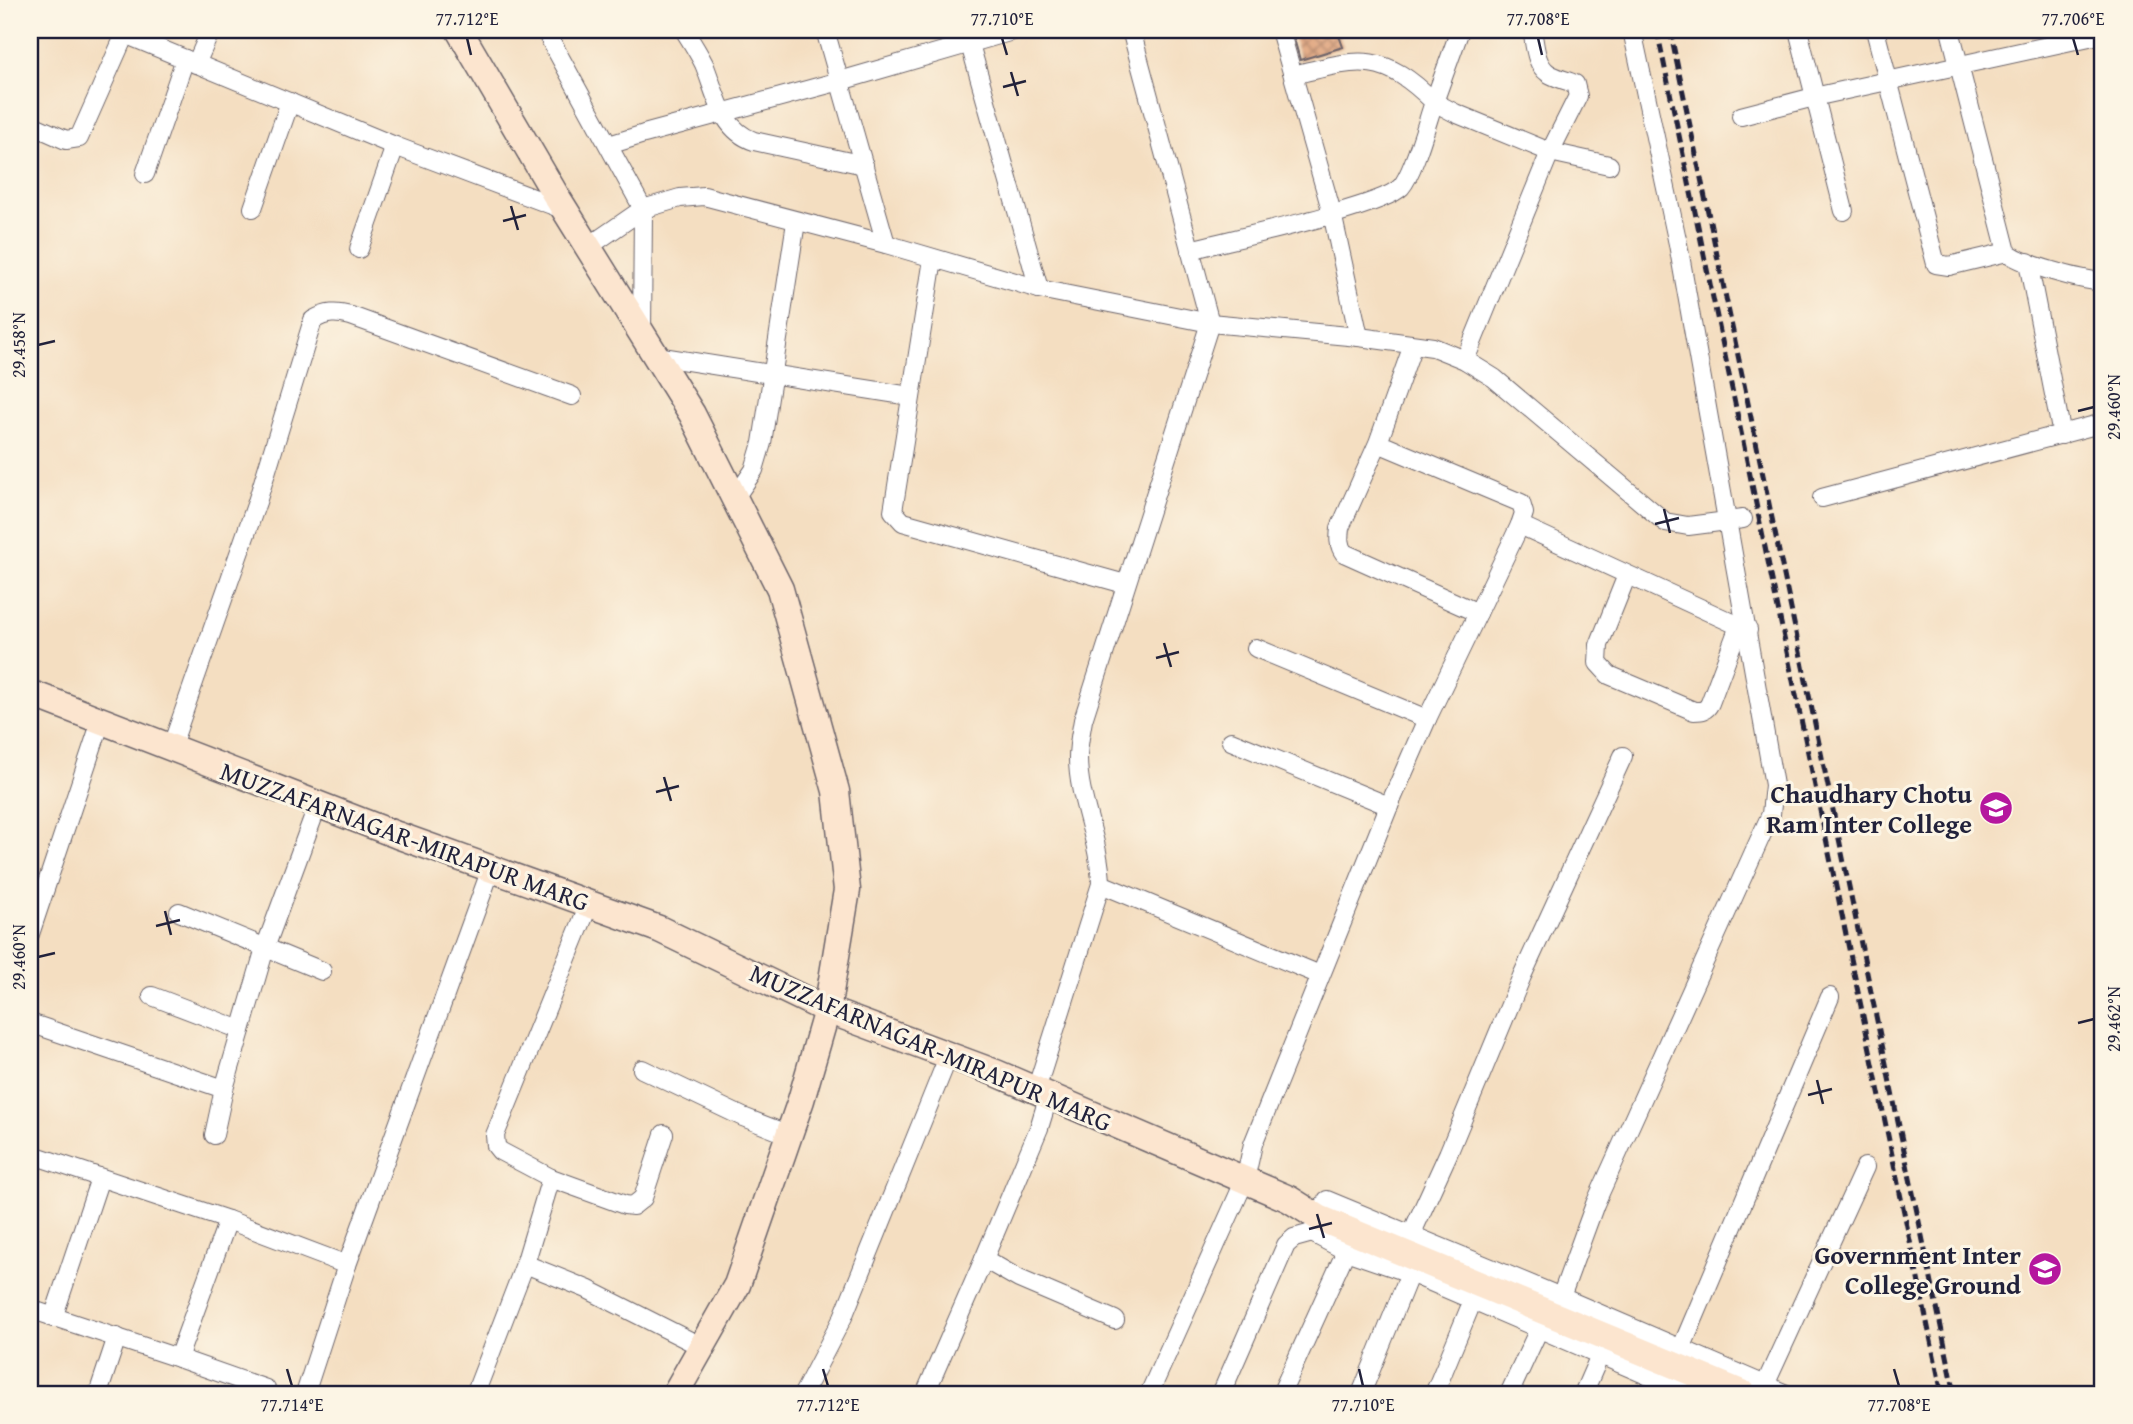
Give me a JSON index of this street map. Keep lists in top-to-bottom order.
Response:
{
  "streets": {
    "main road": ["MUZZAFARNAGAR-MIRAPUR MARG"]
  },
  "places": {
    "school or university": ["Chaudhary Chotu Ram Inter College", "Government Inter College Ground"]
  },
  "coordinates": [
    "77.712°E",
    "77.710°E",
    "77.708°E",
    "77.706°E",
    "29.458°N",
    "29.460°N",
    "29.462°N",
    "77.714°E"
  ]
}
